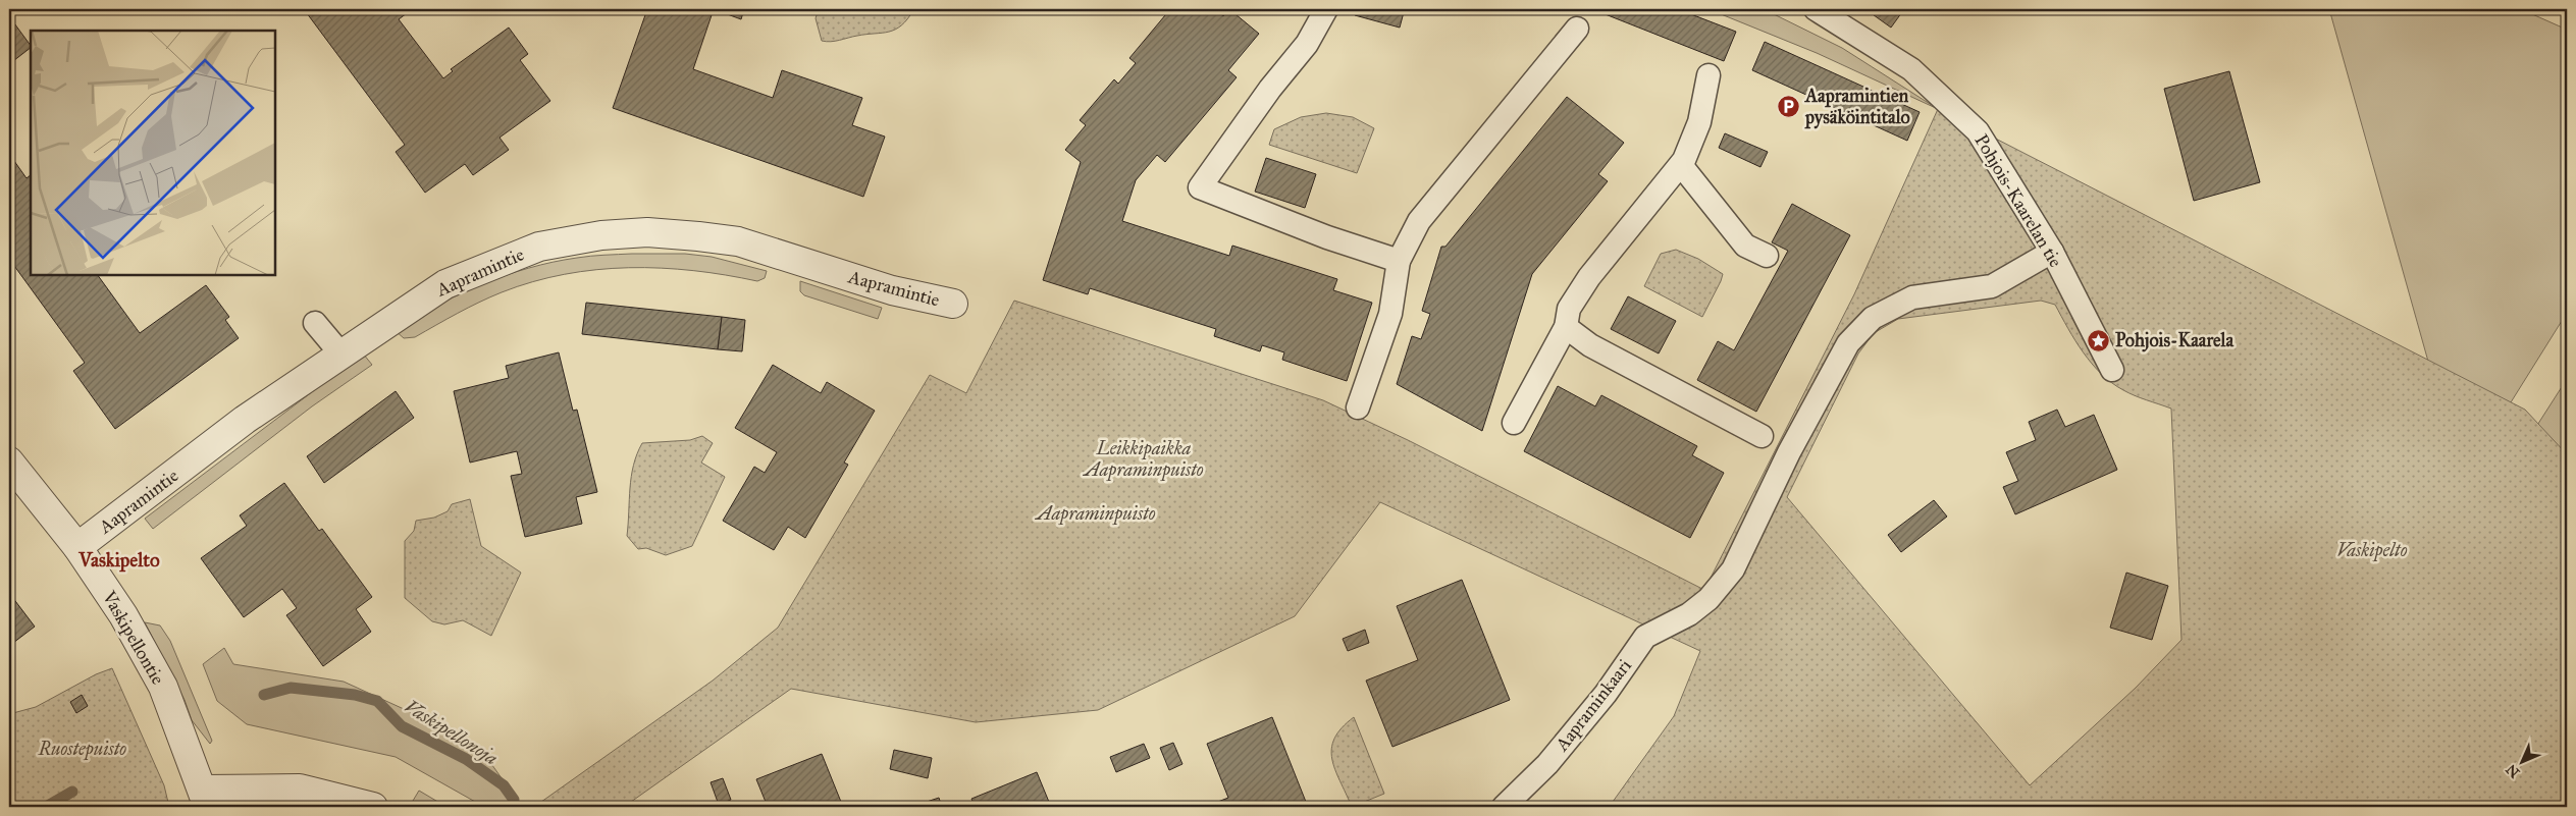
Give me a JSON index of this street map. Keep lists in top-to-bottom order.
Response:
{
  "streets": {
    "street": ["Aapramintie", "Vaskipellontie"],
    "lane": ["Pohjois-Kaarelan tie", "Aapraminkaari"]
  },
  "crossings": [
    ["Pohjois-Kaarelan tie", "Aapraminkaari"],
    ["Aapramintie", "Vaskipellontie"]
  ],
  "districts": ["Vaskipelto"],
  "water": ["Vaskipellonoja"],
  "parks": [
    "Leikkipaikka Aapraminpuisto",
    "Aapraminpuisto",
    "Vaskipelto",
    "Ruostepuisto"
  ],
  "places": {
    "parking": ["Aapramintien pysäköintitalo"],
    "place": ["Pohjois-Kaarela"]
  },
  "north": "bottom left"
}
